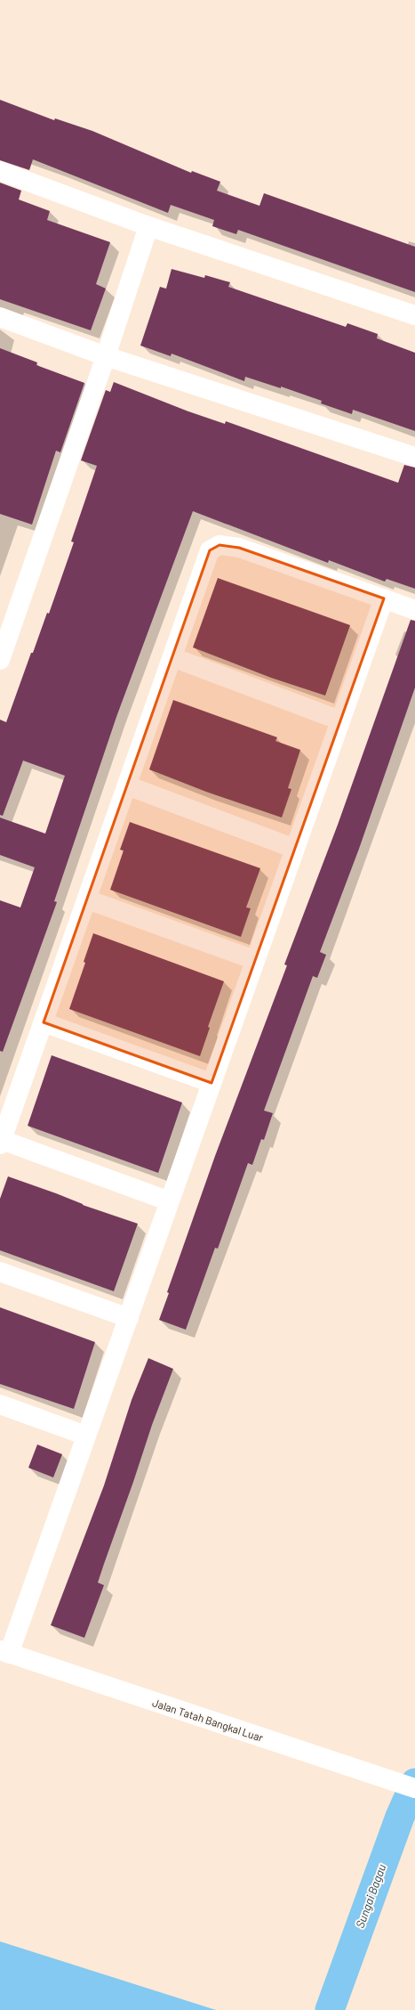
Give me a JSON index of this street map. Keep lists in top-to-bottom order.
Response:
{
  "streets": {
    "street": ["Jalan Tatah Bangkal Luar"]
  },
  "water": ["Sungai Bagau"]
}
